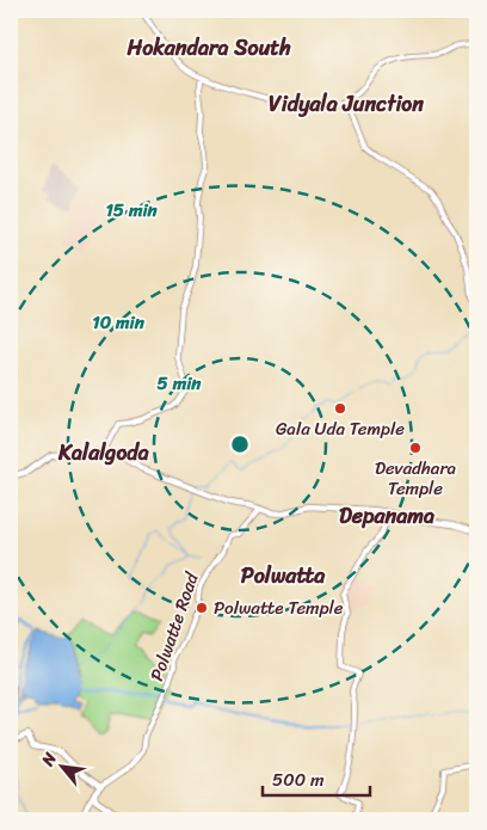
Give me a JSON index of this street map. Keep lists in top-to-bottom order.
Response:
{
  "streets": {
    "street": ["Polwatte Road"]
  },
  "districts": [
    "Hokandara South",
    "Vidyala Junction",
    "Kalalgoda",
    "Depanama",
    "Polwatta"
  ],
  "places": ["Gala Uda Temple", "Devadhara Temple", "Polwatte Temple"],
  "scale_bar": "500 m",
  "north": "top left",
  "rings": ["15 min", "10 min", "5 min"]
}
